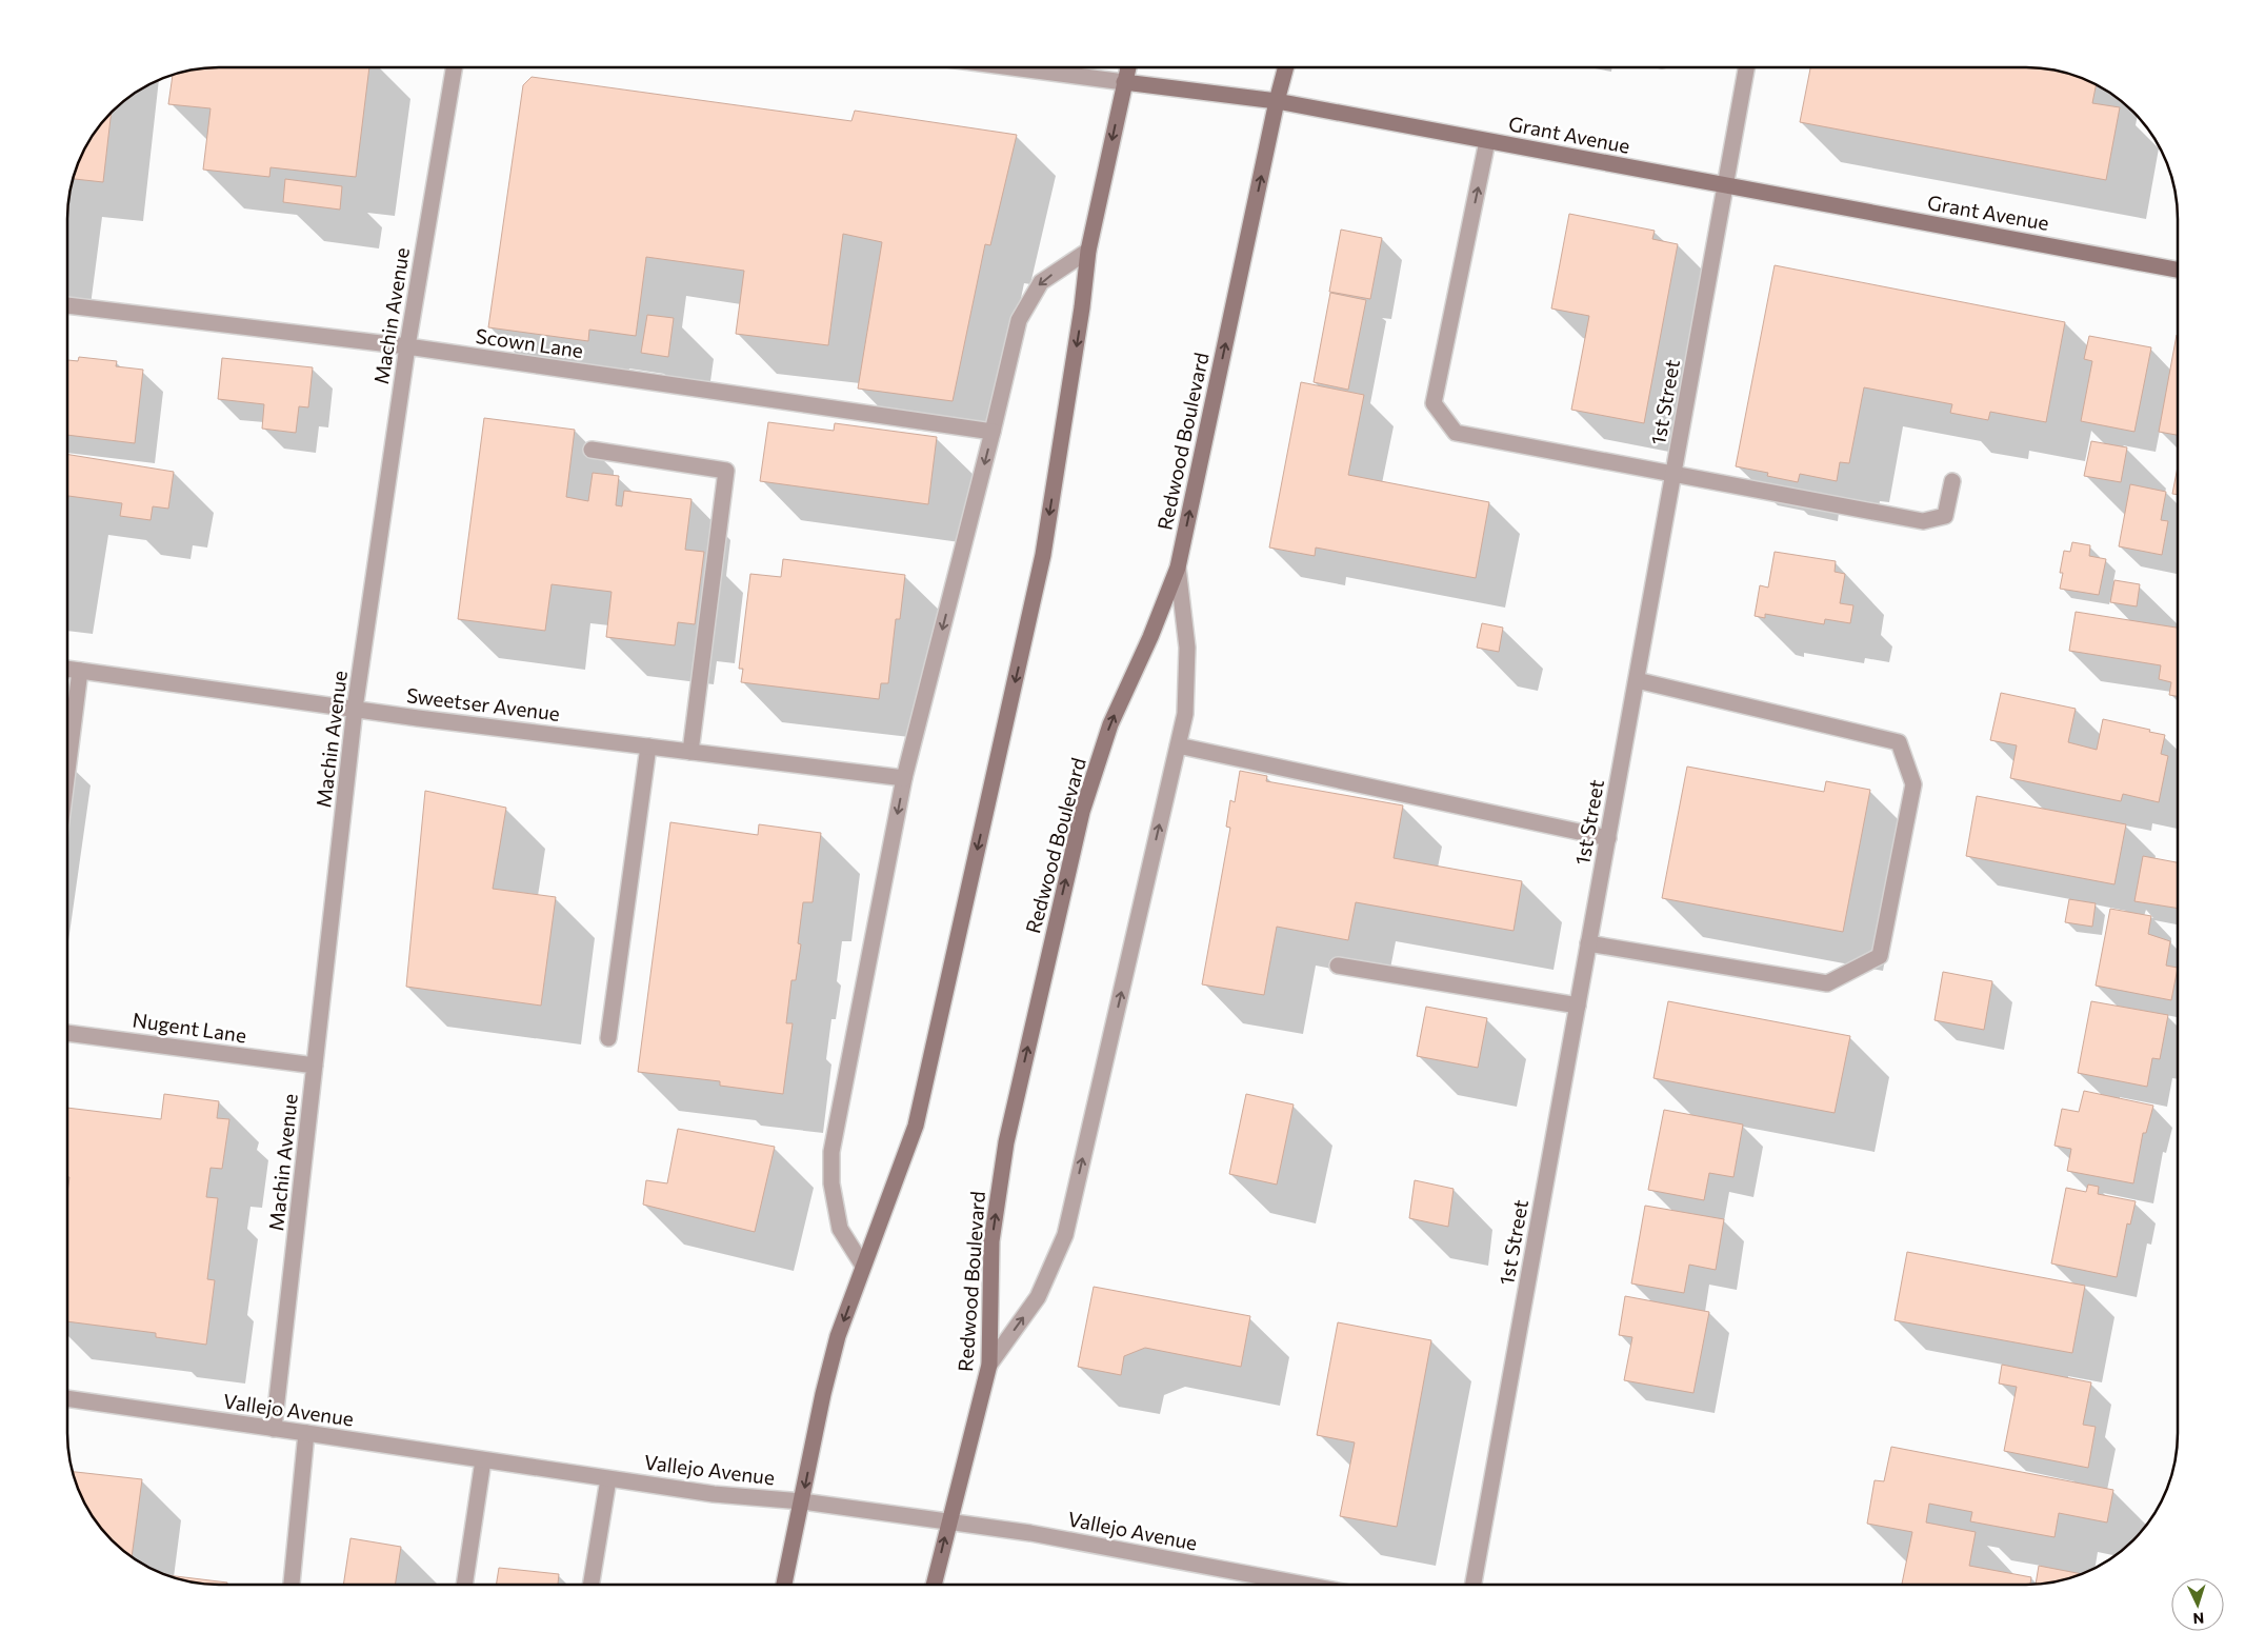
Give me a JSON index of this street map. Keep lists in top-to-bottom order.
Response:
{
  "streets": {
    "main road": ["Grant Avenue", "Redwood Boulevard"],
    "street": [
      "Machin Avenue",
      "Scown Lane",
      "1st Street",
      "Sweetser Avenue",
      "Nugent Lane",
      "Vallejo Avenue"
    ]
  },
  "crossings": [
    ["Grant Avenue", "1st Street"],
    ["Grant Avenue", "Redwood Boulevard"],
    ["Machin Avenue", "Scown Lane"],
    ["Machin Avenue", "Sweetser Avenue"],
    ["Machin Avenue", "Nugent Lane"],
    ["Machin Avenue", "Vallejo Avenue"],
    ["Redwood Boulevard", "Vallejo Avenue"]
  ],
  "north": "bottom"
}
